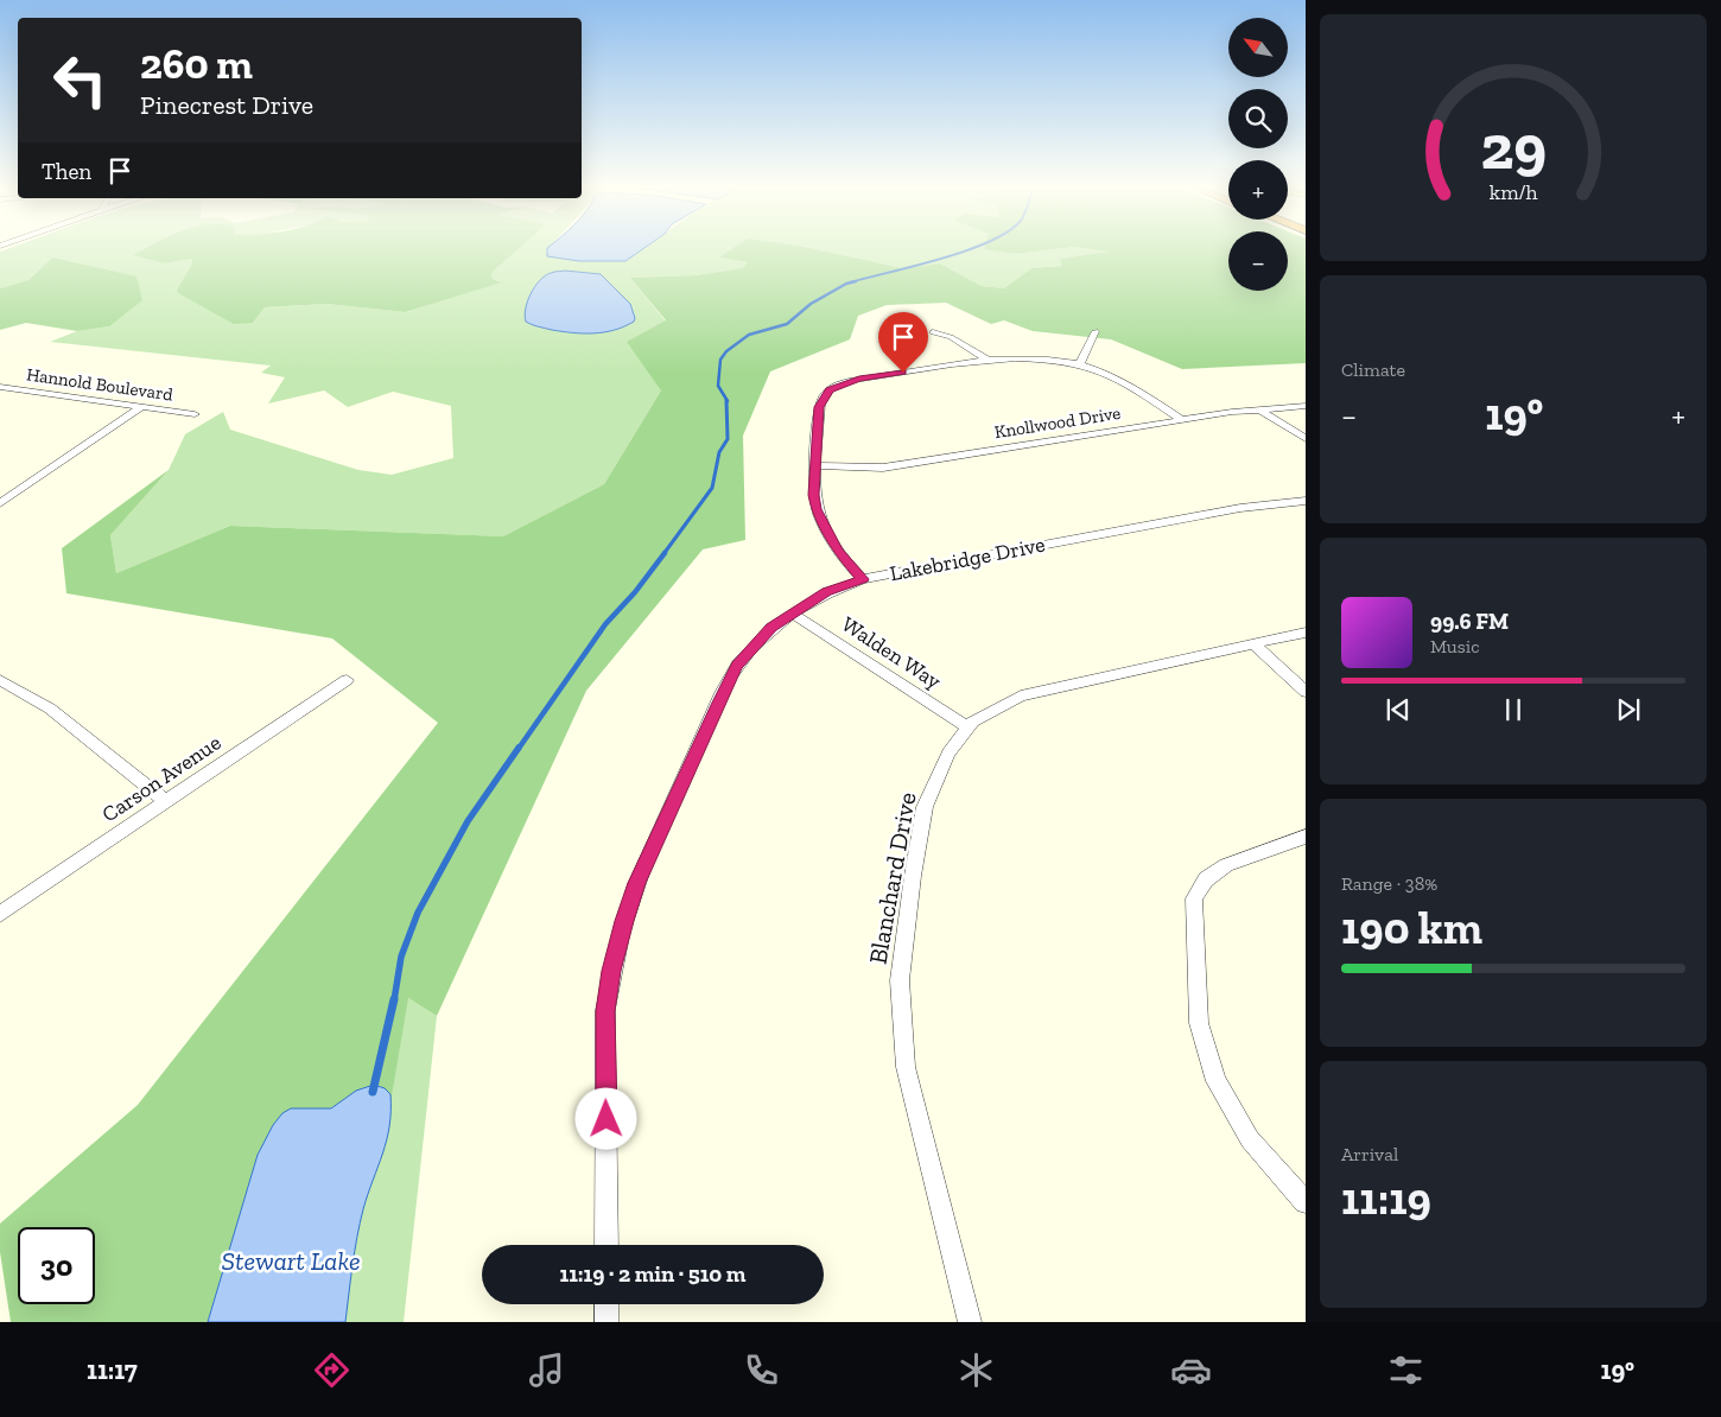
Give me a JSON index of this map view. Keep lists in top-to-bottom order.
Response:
{
  "streets": {
    "street": [
      "Hannold Boulevard",
      "Knollwood Drive",
      "Lakebridge Drive",
      "Walden Way",
      "Carson Avenue",
      "Blanchard Drive"
    ]
  },
  "crossings": [
    ["Lakebridge Drive", "Walden Way"],
    ["Walden Way", "Blanchard Drive"]
  ],
  "water": ["Stewart Lake"],
  "north": "top left",
  "page": {
    "map_buttons": ["+", "−"],
    "turn": ["260 m", "Pinecrest Drive"],
    "then": "Then",
    "tile": [
      "Climate",
      ["Range · 38%", "190 km"],
      ["Arrival", "11:19"]
    ],
    "heat": ["−", "19°", "+"],
    "song": ["99.6 FM", "Music"],
    "limit": "30",
    "trip": "11:19 · 2 min · 510 m",
    "tabs": ["11:17", "19°"],
    "gauge": ["29", "km/h"]
  }
}
